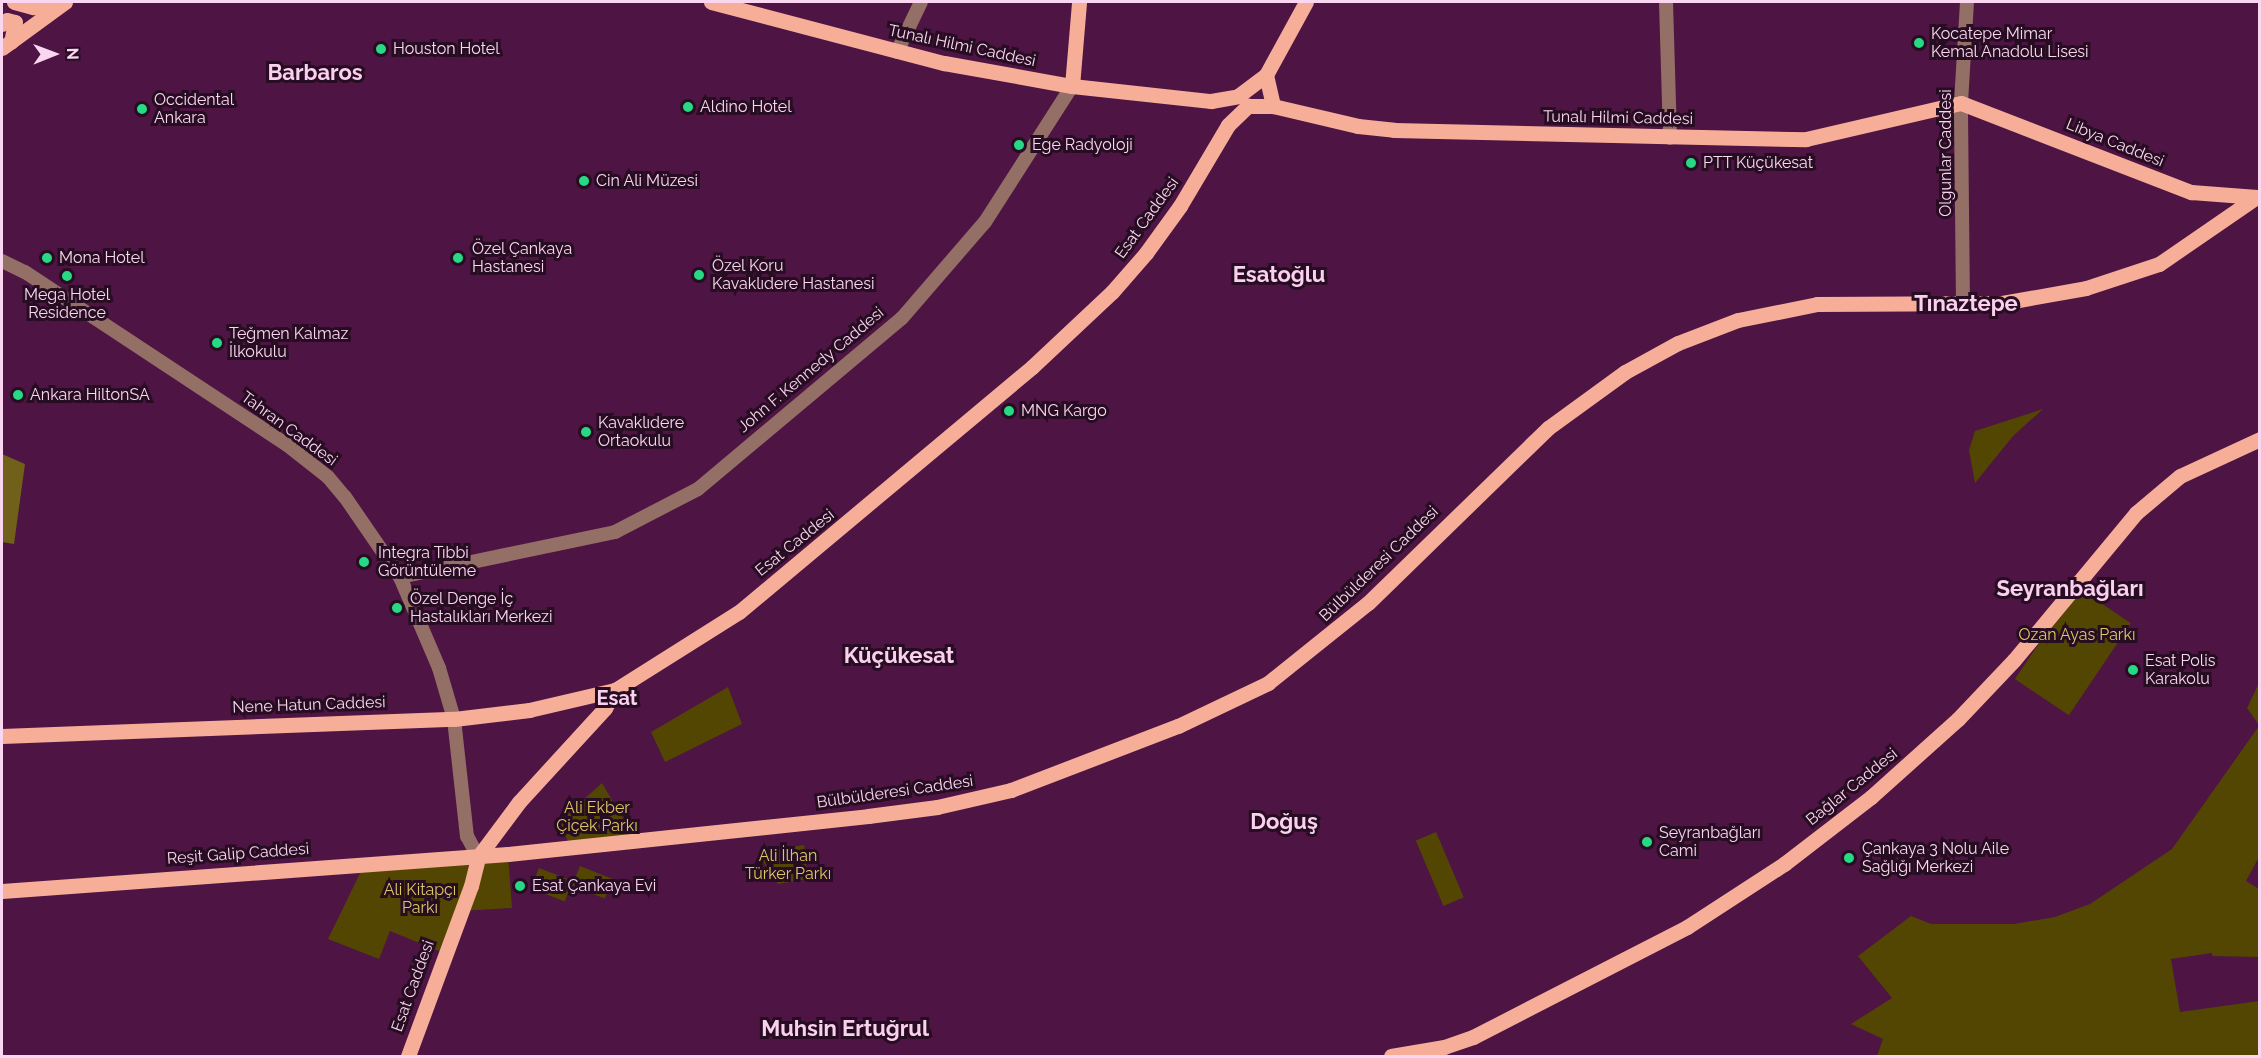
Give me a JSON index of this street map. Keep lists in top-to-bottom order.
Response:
{
  "streets": {
    "main road": [
      "Tunalı Hilmi Caddesi",
      "Libya Caddesi",
      "Esat Caddesi",
      "John F. Kennedy Caddesi",
      "Bülbülderesi Caddesi",
      "Nene Hatun Caddesi",
      "Bağlar Caddesi",
      "Reşit Galip Caddesi"
    ],
    "street": ["Olgunlar Caddesi", "Tahran Caddesi"]
  },
  "crossings": [
    ["Tunalı Hilmi Caddesi", "Libya Caddesi"],
    ["Tunalı Hilmi Caddesi", "Olgunlar Caddesi"],
    ["Tunalı Hilmi Caddesi", "Esat Caddesi"],
    ["Tunalı Hilmi Caddesi", "John F. Kennedy Caddesi"],
    ["Libya Caddesi", "Olgunlar Caddesi"],
    ["Libya Caddesi", "Bülbülderesi Caddesi"],
    ["Olgunlar Caddesi", "Bülbülderesi Caddesi"],
    ["Esat Caddesi", "Tahran Caddesi"],
    ["Esat Caddesi", "Bülbülderesi Caddesi"],
    ["Esat Caddesi", "Nene Hatun Caddesi"],
    ["Esat Caddesi", "Reşit Galip Caddesi"],
    ["John F. Kennedy Caddesi", "Tahran Caddesi"],
    ["Tahran Caddesi", "Bülbülderesi Caddesi"],
    ["Tahran Caddesi", "Nene Hatun Caddesi"],
    ["Tahran Caddesi", "Reşit Galip Caddesi"],
    ["Bülbülderesi Caddesi", "Reşit Galip Caddesi"]
  ],
  "districts": [
    "Barbaros",
    "Esatoğlu",
    "Tınaztepe",
    "Seyranbağları",
    "Küçükesat",
    "Esat",
    "Doğuş",
    "Muhsin Ertuğrul"
  ],
  "parks": [
    "Ozan Ayas Parkı",
    "Ali Ekber Çiçek Parkı",
    "Ali İlhan Türker Parkı",
    "Ali Kitapçı Parkı"
  ],
  "places": [
    "Kocatepe Mimar Kemal Anadolu Lisesi",
    "Houston Hotel",
    "Aldino Hotel",
    "Occidental Ankara",
    "Ege Radyoloji",
    "PTT Küçükesat",
    "Cin Ali Müzesi",
    "Mona Hotel",
    "Özel Çankaya Hastanesi",
    "Özel Koru Kavaklıdere Hastanesi",
    "Mega Hotel Residence",
    "Teğmen Kalmaz İlkokulu",
    "Ankara HiltonSA",
    "MNG Kargo",
    "Kavaklıdere Ortaokulu",
    "Integra Tıbbi Görüntüleme",
    "Özel Denge İç Hastalıkları Merkezi",
    "Esat Polis Karakolu",
    "Seyranbağları Cami",
    "Çankaya 3 Nolu Aile Sağlığı Merkezi",
    "Esat Çankaya Evi"
  ],
  "north": "right"
}
